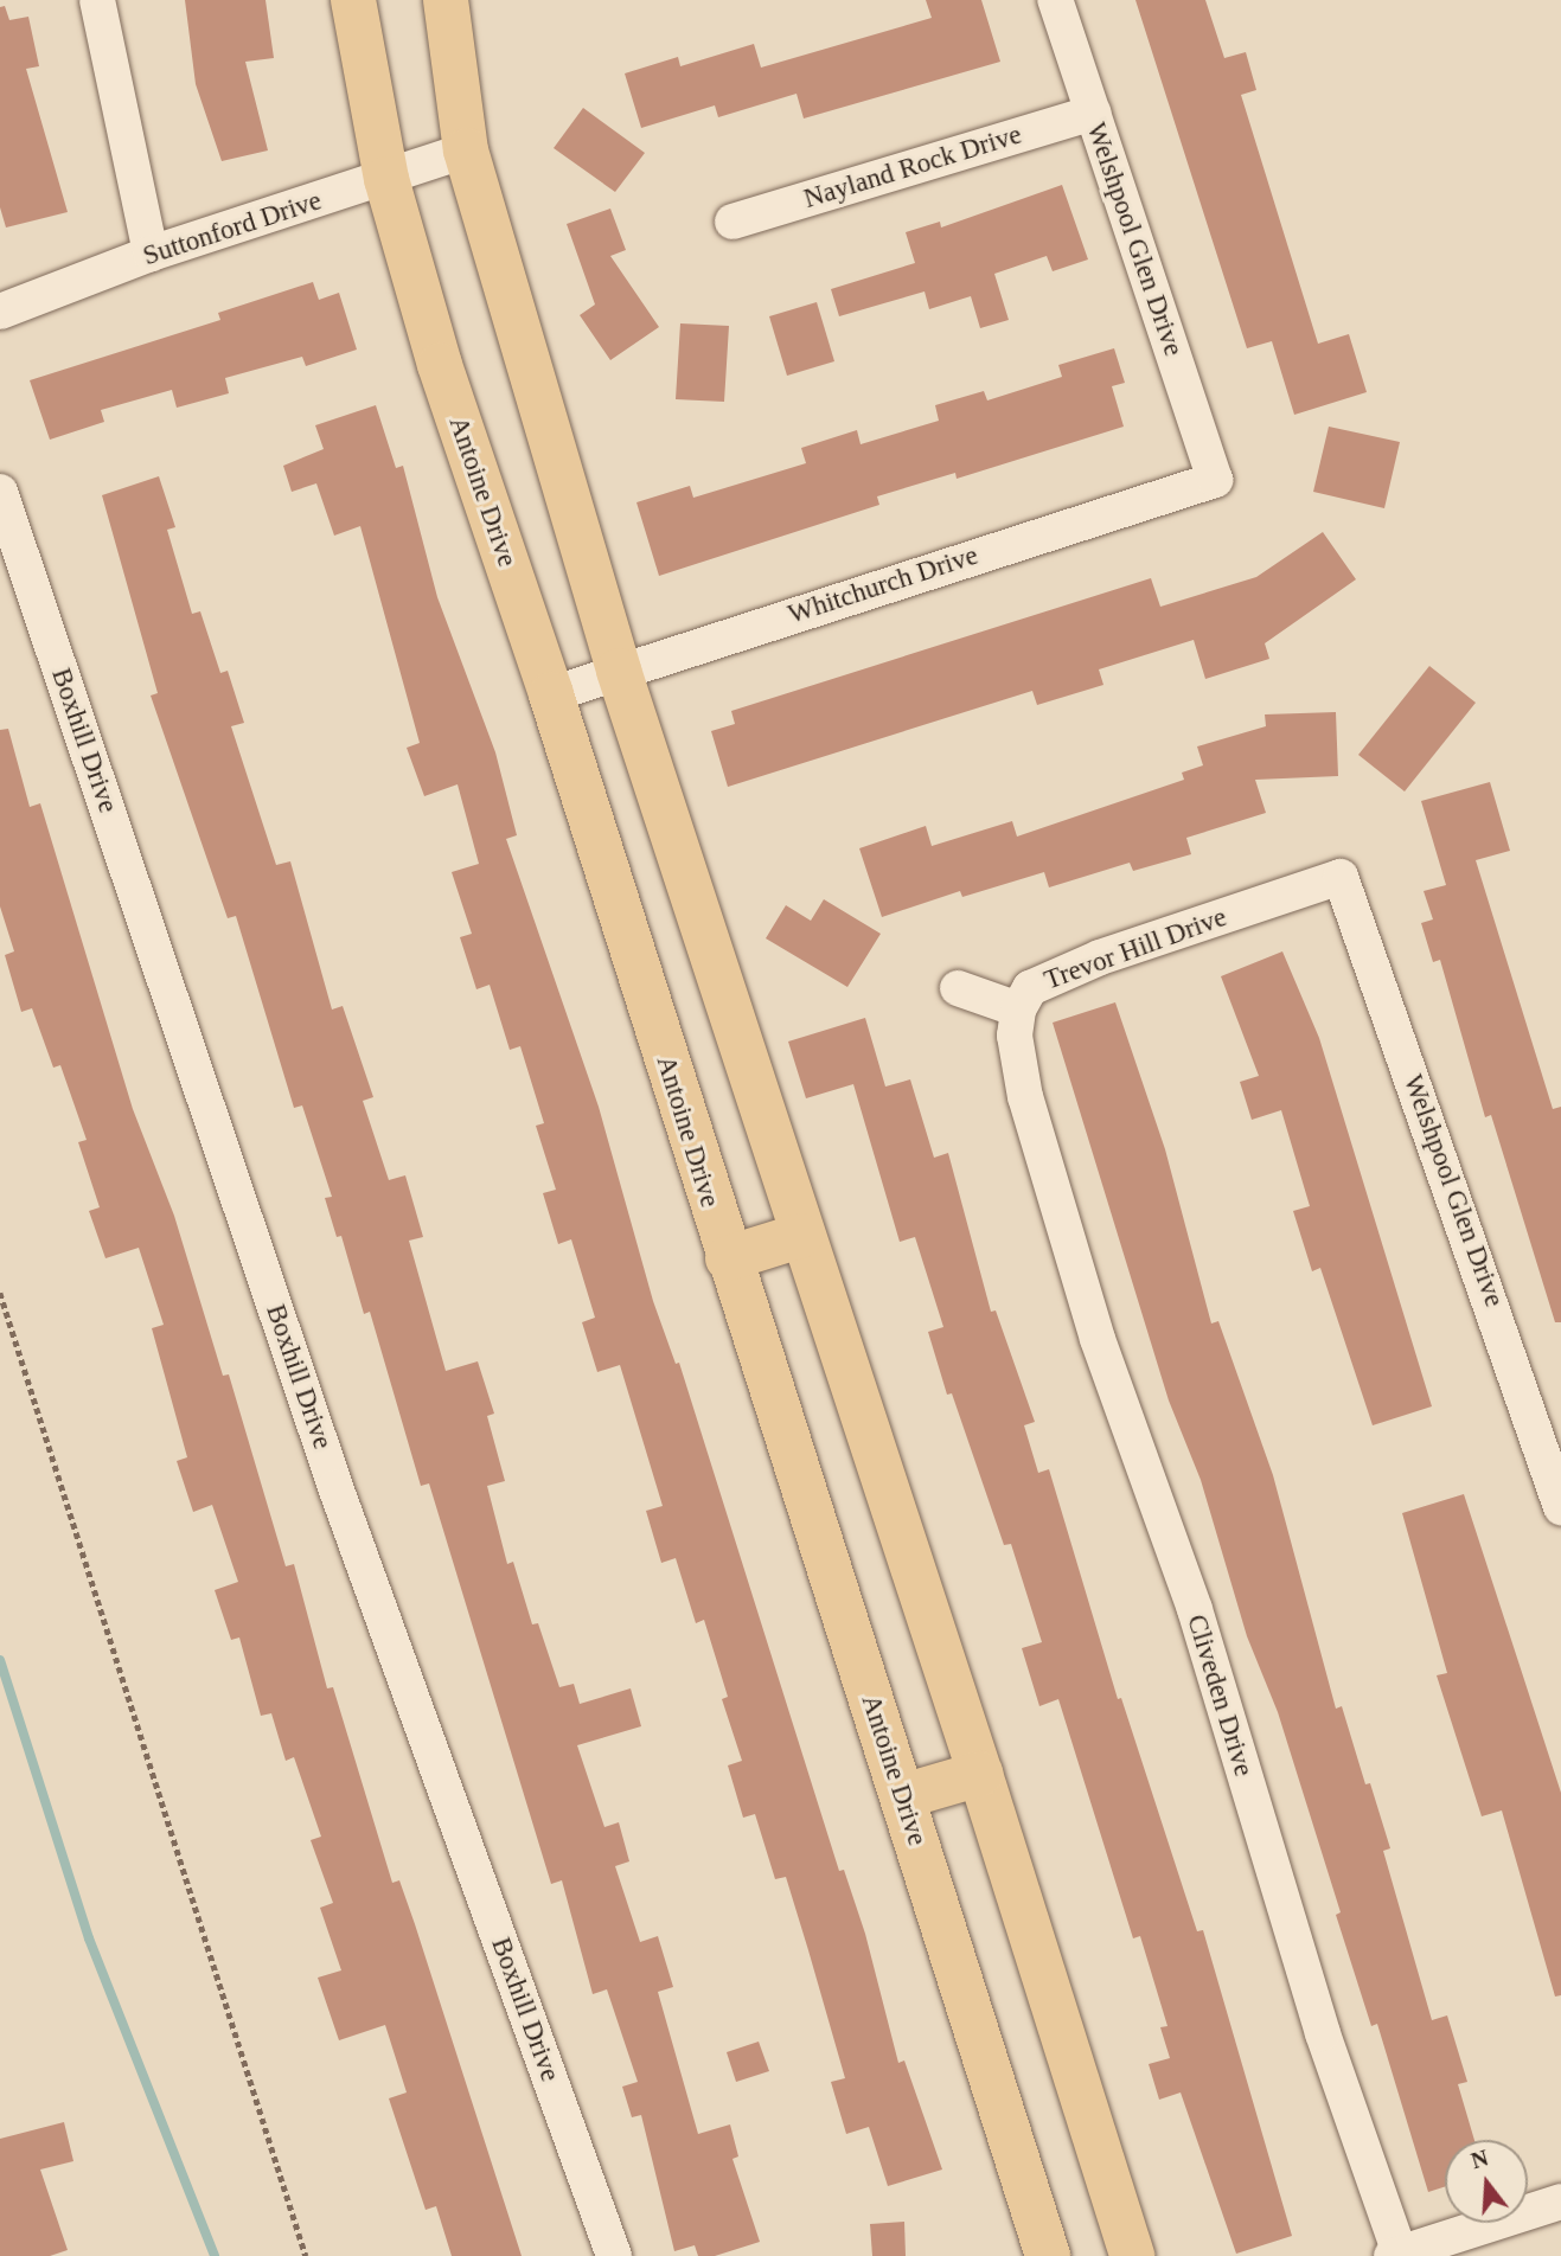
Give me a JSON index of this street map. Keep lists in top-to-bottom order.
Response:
{
  "streets": {
    "main road": ["Antoine Drive"],
    "street": [
      "Nayland Rock Drive",
      "Suttonford Drive",
      "Welshpool Glen Drive",
      "Whitchurch Drive",
      "Boxhill Drive",
      "Trevor Hill Drive",
      "Cliveden Drive"
    ]
  },
  "crossings": [
    ["Nayland Rock Drive", "Welshpool Glen Drive"],
    ["Suttonford Drive", "Antoine Drive"],
    ["Welshpool Glen Drive", "Whitchurch Drive"],
    ["Welshpool Glen Drive", "Trevor Hill Drive"],
    ["Antoine Drive", "Whitchurch Drive"],
    ["Trevor Hill Drive", "Cliveden Drive"]
  ],
  "north": "top"
}
